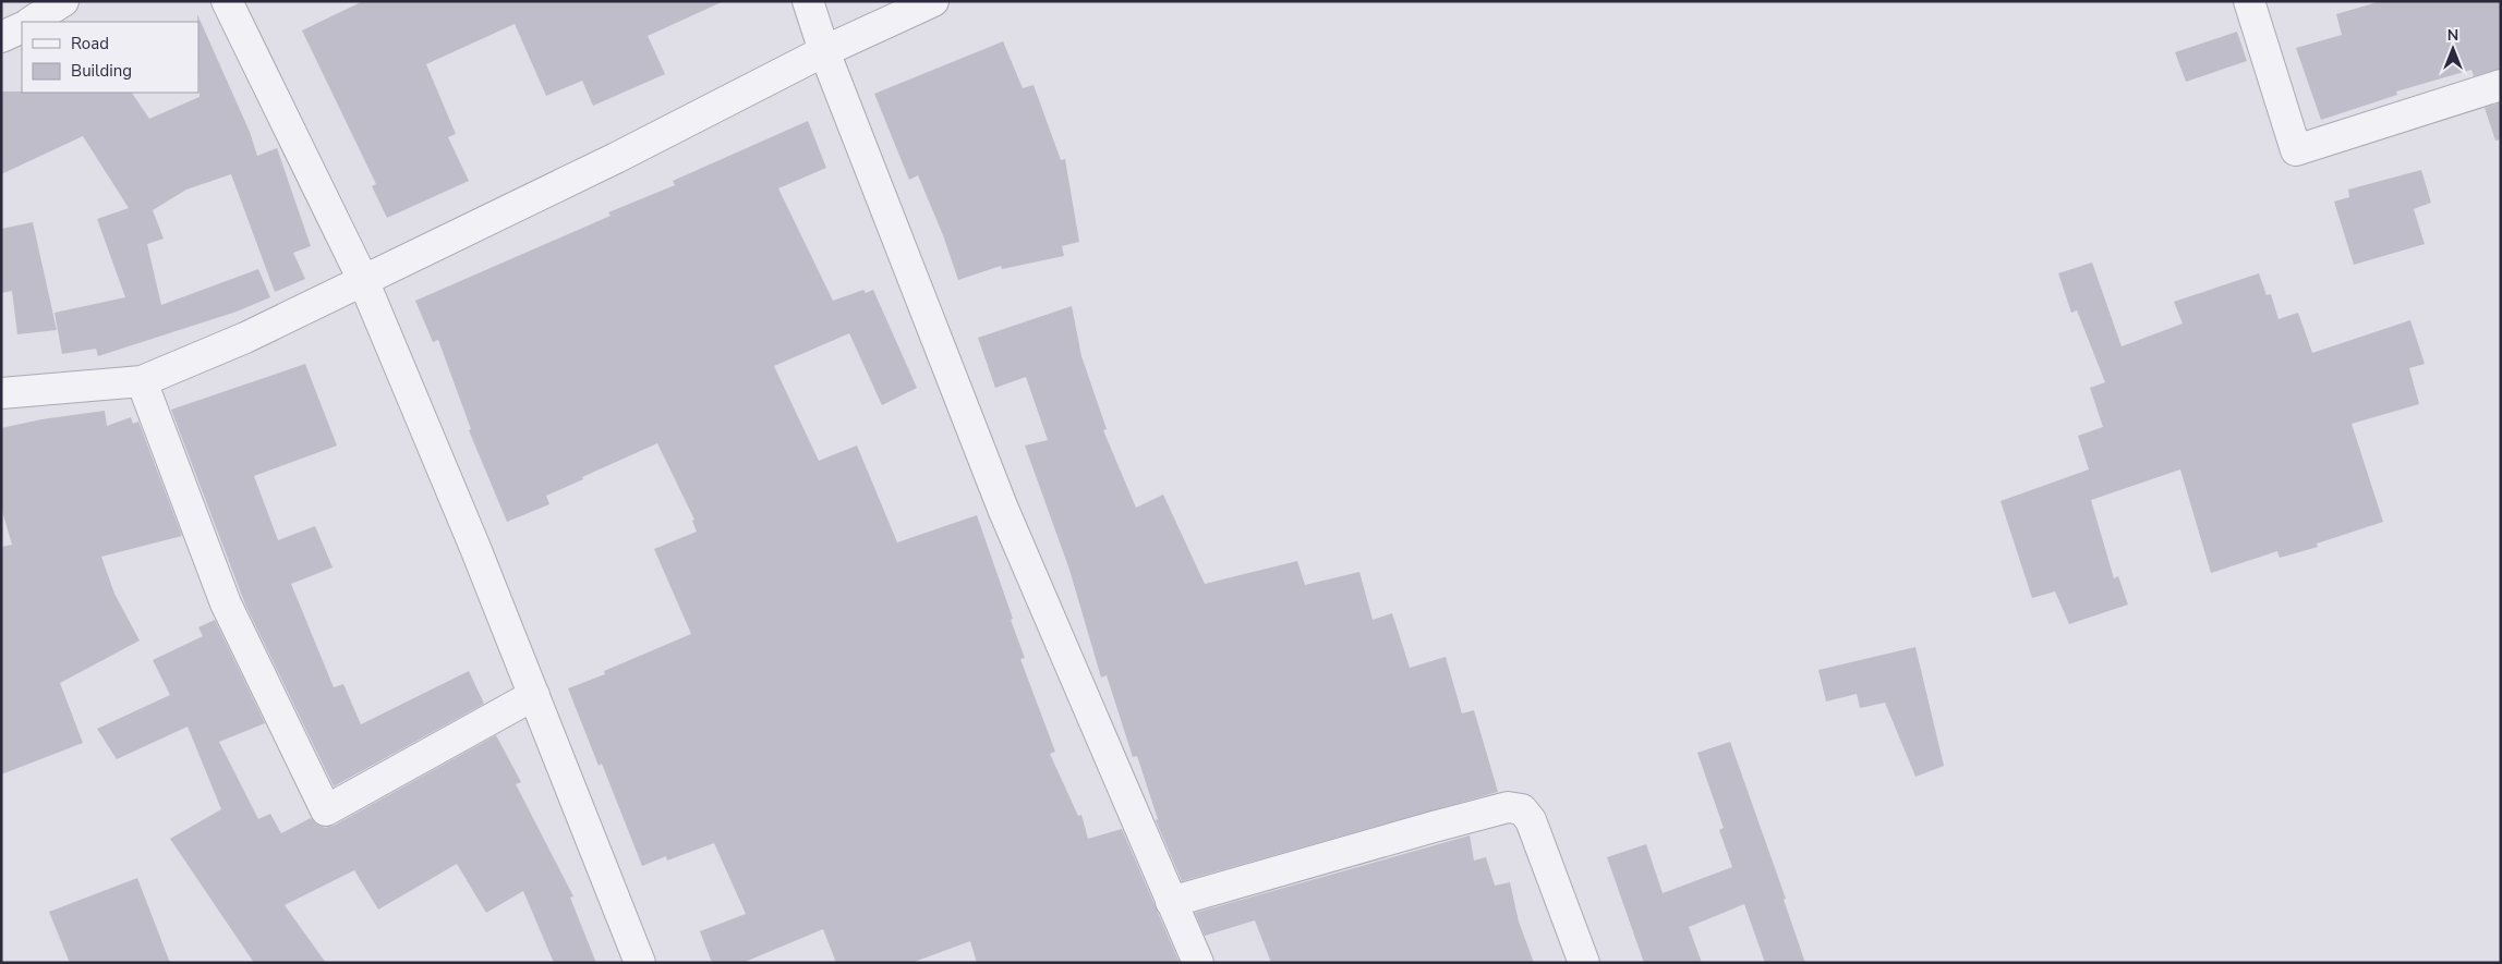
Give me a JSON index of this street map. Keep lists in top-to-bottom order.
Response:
{
  "legend": ["Road", "Building"],
  "north": "top"
}
